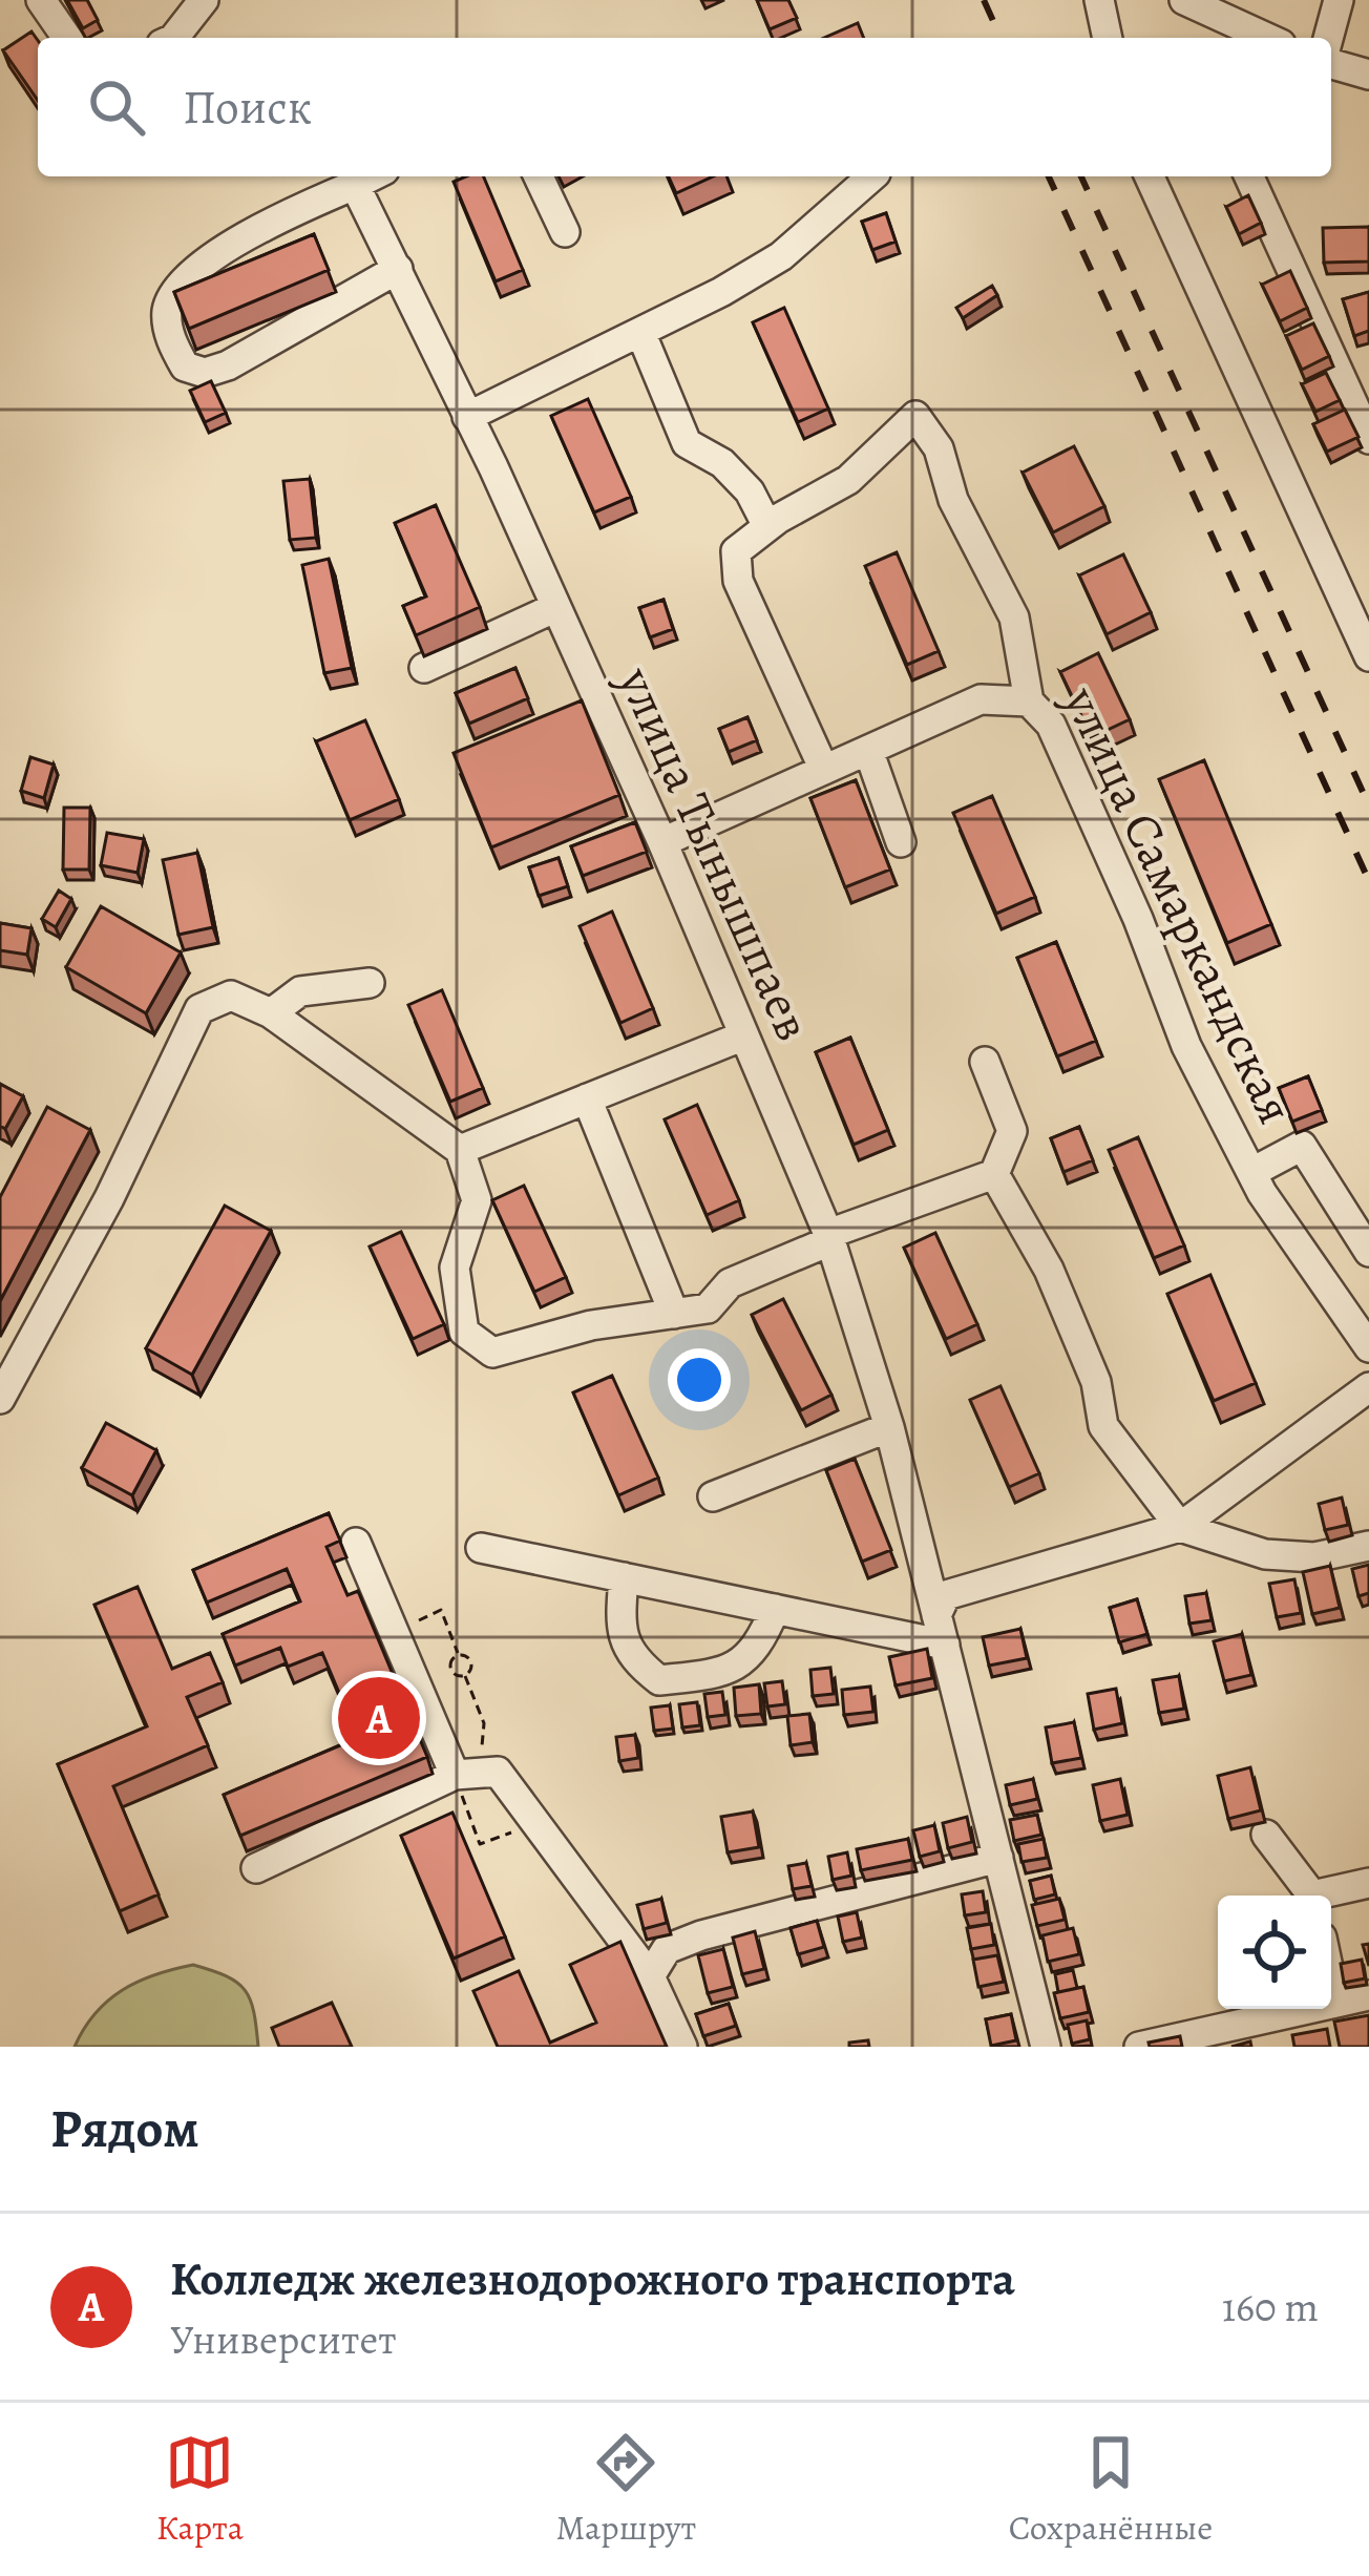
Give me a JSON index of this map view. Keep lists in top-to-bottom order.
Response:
{
  "streets": {
    "street": ["улица Тынышпаев", "улица Самаркандская"]
  },
  "page": {
    "search": "Поиск",
    "pins": "A",
    "heading": "Рядом",
    "list": [
      {
        "mark": "A",
        "name": "Колледж железнодорожного транспорта",
        "note": "Университет",
        "value": "160 m"
      }
    ],
    "nav": ["Карта", "Маршрут", "Сохранённые"]
  }
}
